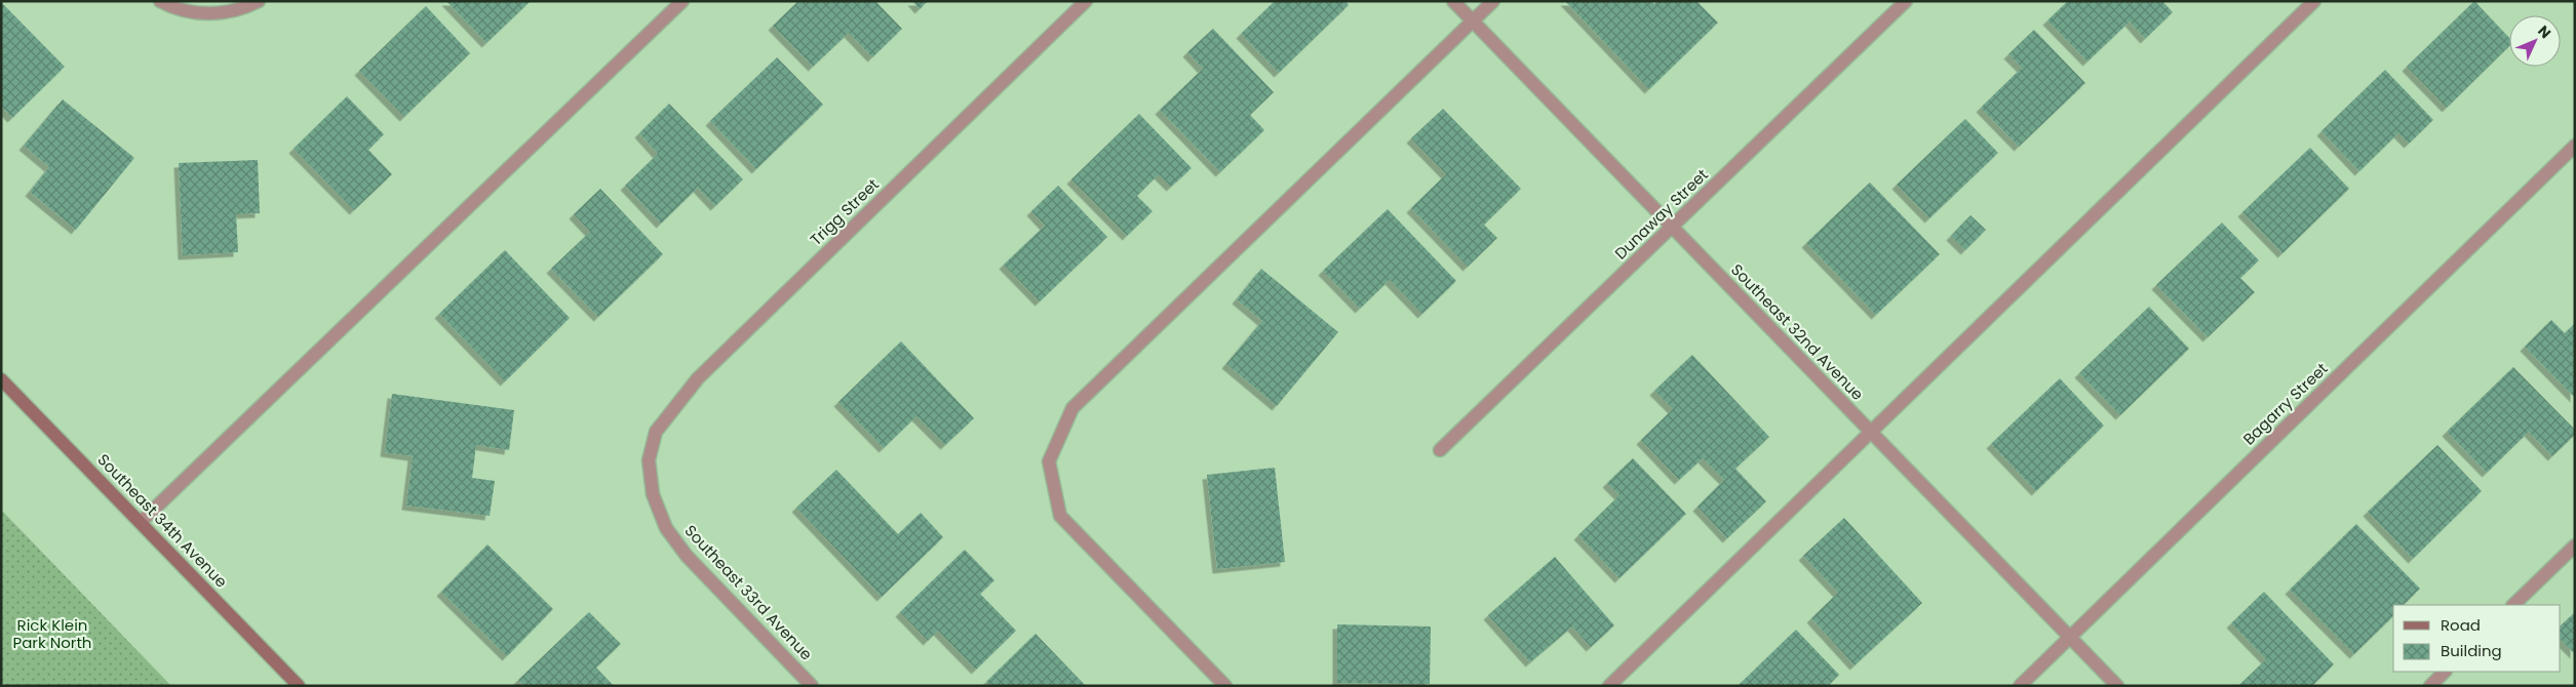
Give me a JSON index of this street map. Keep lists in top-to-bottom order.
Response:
{
  "streets": {
    "main road": ["Southeast 34th Avenue"],
    "street": [
      "Trigg Street",
      "Dunaway Street",
      "Southeast 32nd Avenue",
      "Bagarry Street",
      "Southeast 33rd Avenue"
    ]
  },
  "crossings": [
    ["Trigg Street", "Southeast 33rd Avenue"],
    ["Dunaway Street", "Southeast 32nd Avenue"],
    ["Southeast 32nd Avenue", "Bagarry Street"]
  ],
  "parks": ["Rick Klein Park North"],
  "legend": ["Road", "Building"],
  "north": "top right"
}
